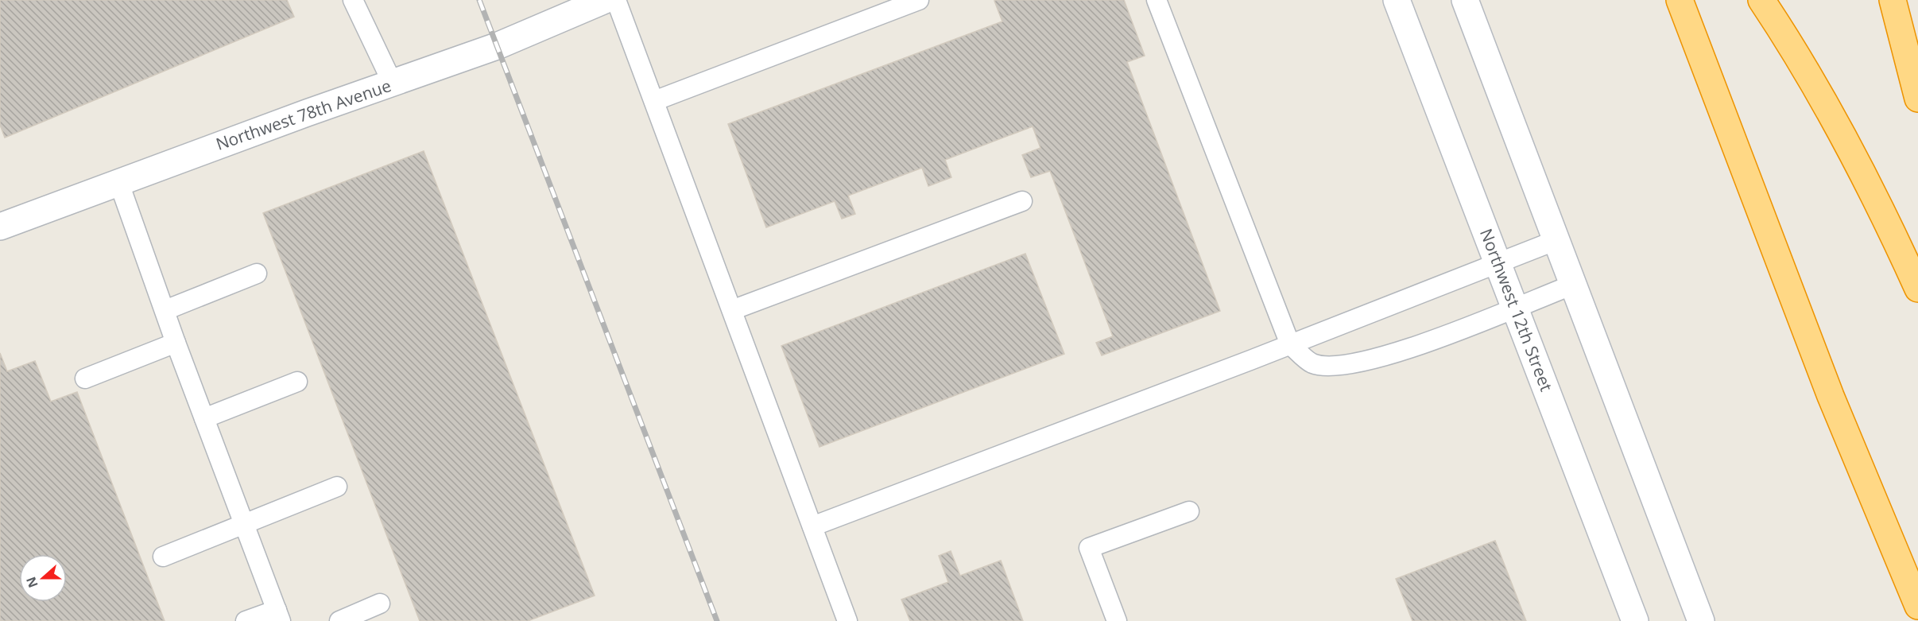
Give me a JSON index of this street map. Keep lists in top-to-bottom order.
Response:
{
  "streets": {
    "main road": ["Northwest 78th Avenue", "Northwest 12th Street"]
  },
  "north": "left"
}
